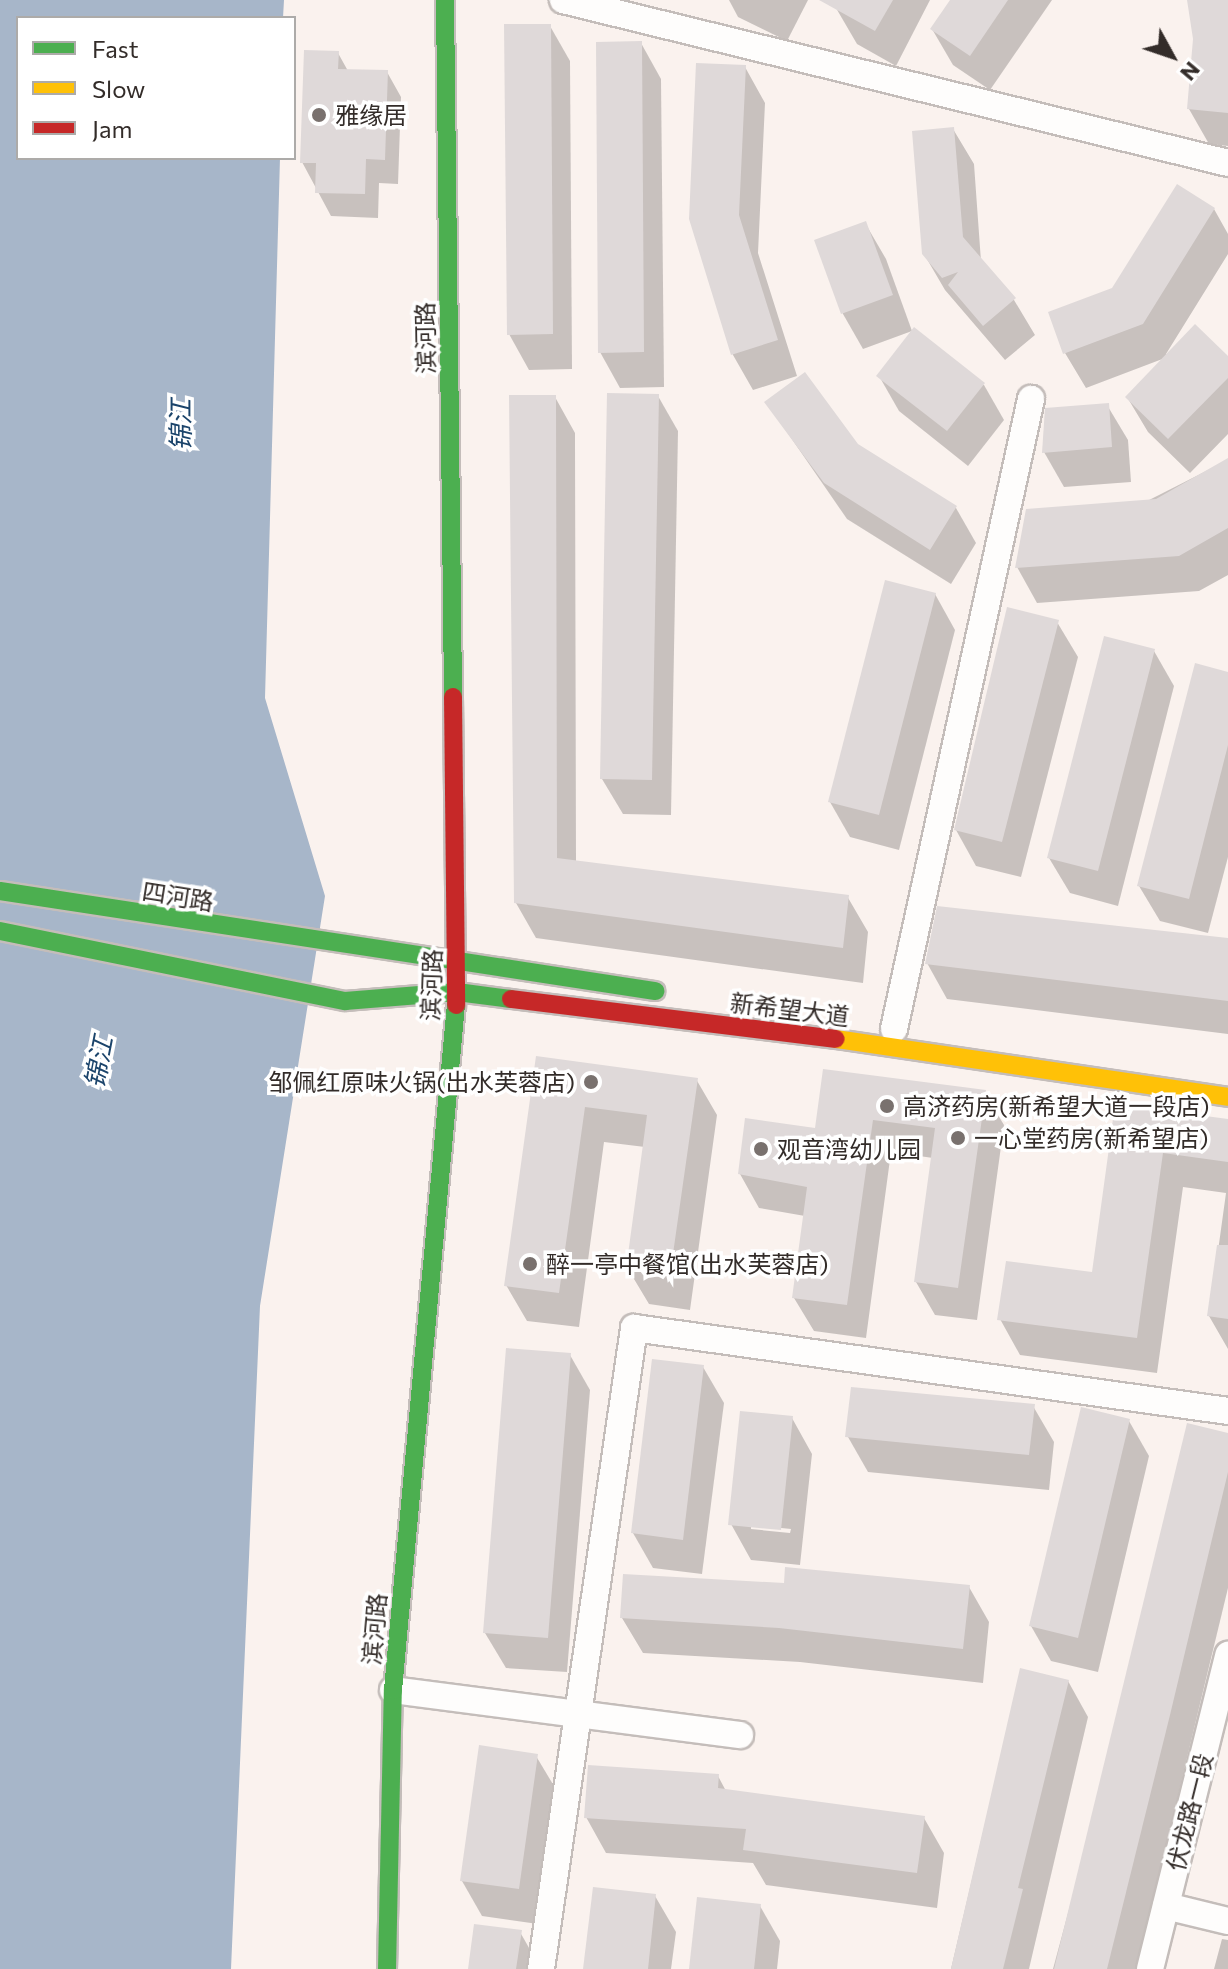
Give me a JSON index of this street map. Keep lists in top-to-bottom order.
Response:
{
  "streets": {
    "street": [
      "滨河路",
      "四河路",
      "新希望大道",
      "伏龙路一段"
    ]
  },
  "crossings": [
    ["滨河路", "四河路"],
    ["滨河路", "新希望大道"]
  ],
  "water": ["锦江"],
  "places": [
    "雅缘居",
    "邹佩红原味火锅(出水芙蓉店)",
    "高济药房(新希望大道一段店)",
    "一心堂药房(新希望店)",
    "观音湾幼儿园",
    "醉一亭中餐馆(出水芙蓉店)"
  ],
  "legend": ["Fast", "Slow", "Jam"],
  "north": "bottom right"
}
